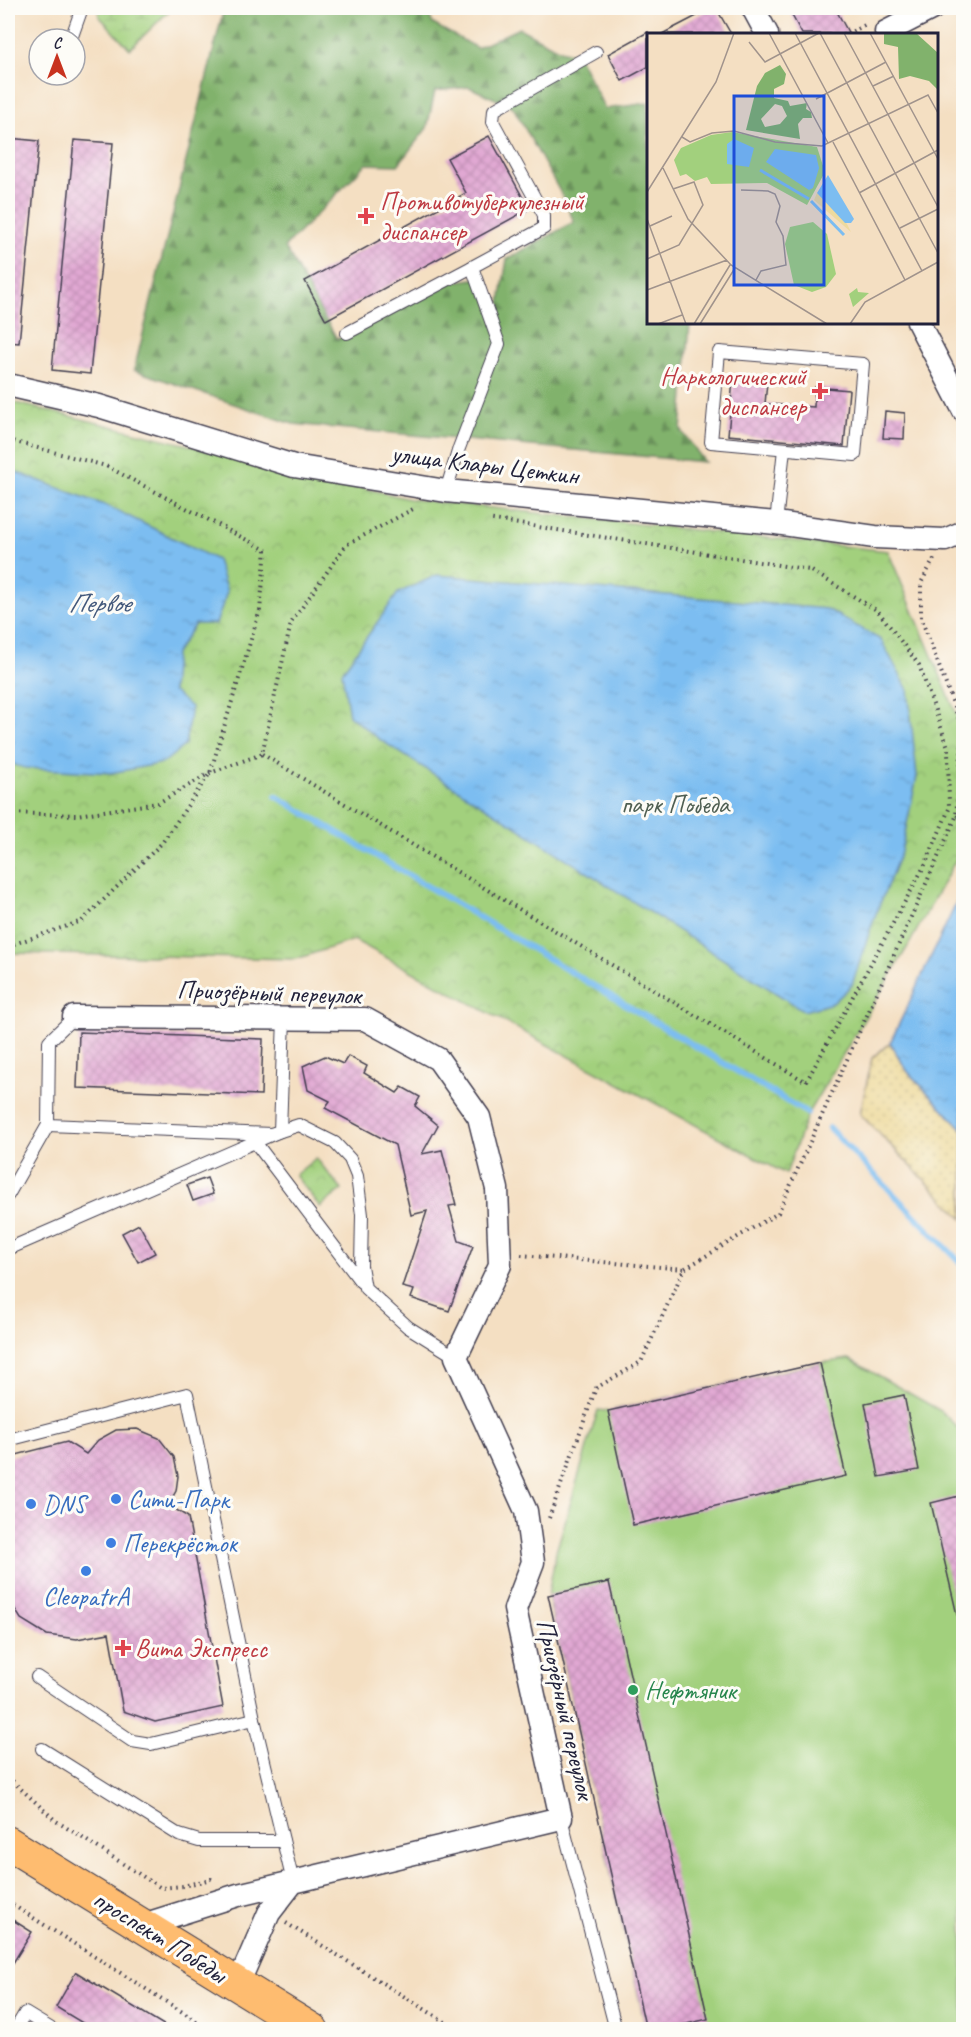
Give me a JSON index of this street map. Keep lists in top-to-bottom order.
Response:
{
  "streets": {
    "main road": ["проспект Победы"],
    "street": ["улица Клары Цеткин", "Приозёрный переулок"]
  },
  "water": ["Первое"],
  "parks": ["парк Победa"],
  "places": {
    "health": ["Противотуберкулезный диспансер", "Наркологический диспансер", "Вита Экспресс"],
    "other": [
      "Сити-Парк",
      "DNS",
      "Перекрёсток",
      "CleopatrA",
      "Нефтяник"
    ]
  },
  "north": "top"
}
